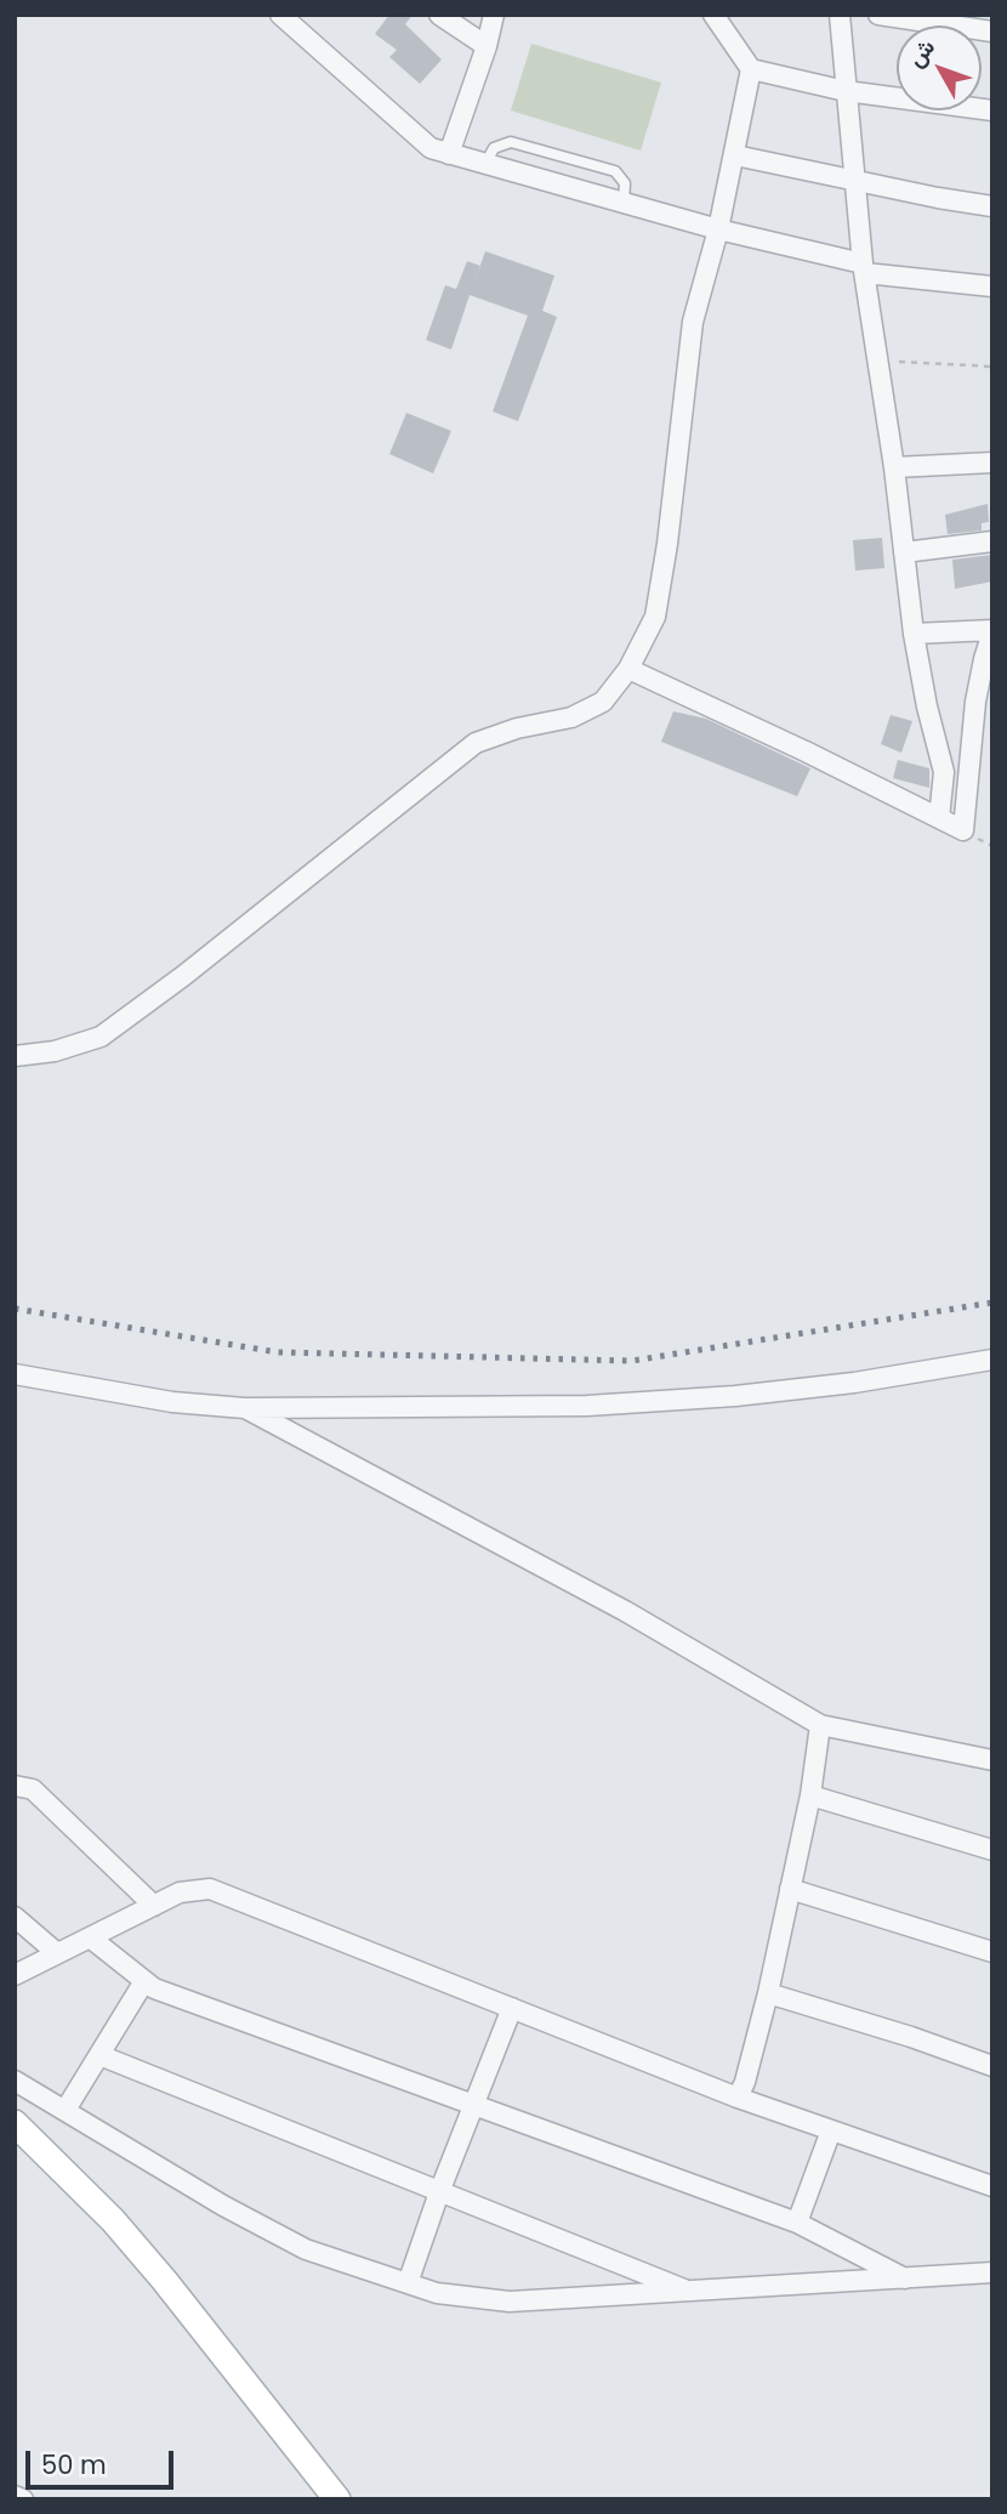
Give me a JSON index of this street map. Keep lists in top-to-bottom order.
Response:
{
  "scale_bar": "50 m",
  "north": "top left"
}
